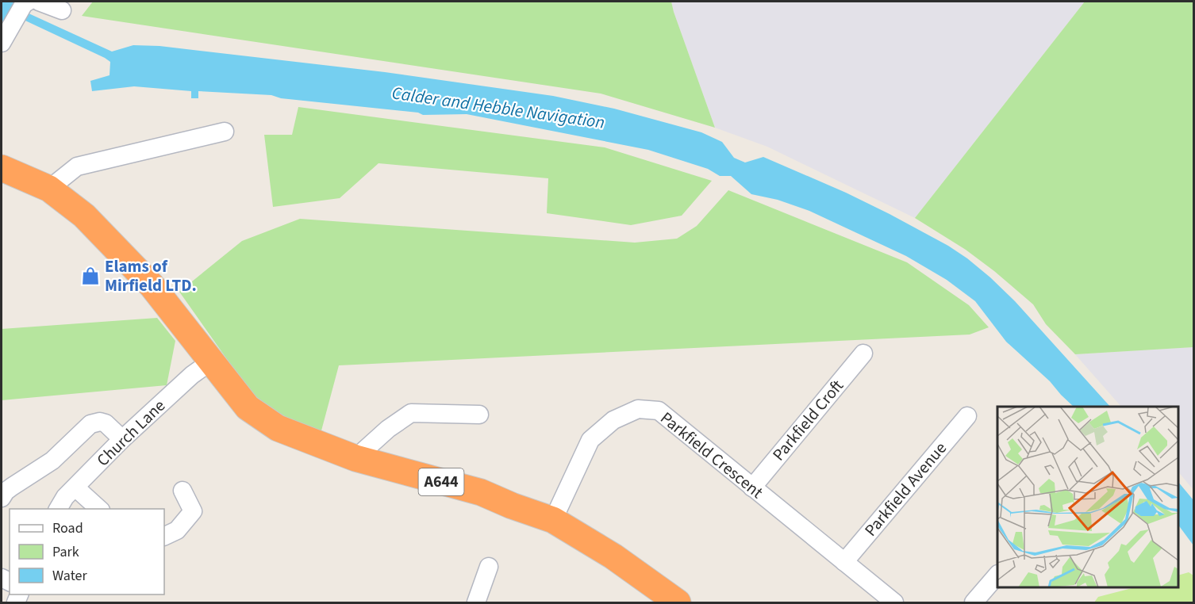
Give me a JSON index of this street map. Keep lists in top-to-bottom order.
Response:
{
  "streets": {
    "highway": ["A644"],
    "street": [
      "Parkfield Croft",
      "Church Lane",
      "Parkfield Crescent",
      "Parkfield Avenue"
    ]
  },
  "crossings": [
    ["Parkfield Croft", "Parkfield Crescent"],
    ["Church Lane", "A644"],
    ["Parkfield Crescent", "A644"],
    ["Parkfield Crescent", "Parkfield Avenue"]
  ],
  "water": ["Calder and Hebble Navigation"],
  "places": {
    "shop": ["Elams of Mirfield LTD."]
  },
  "legend": ["Road", "Park", "Water"]
}
